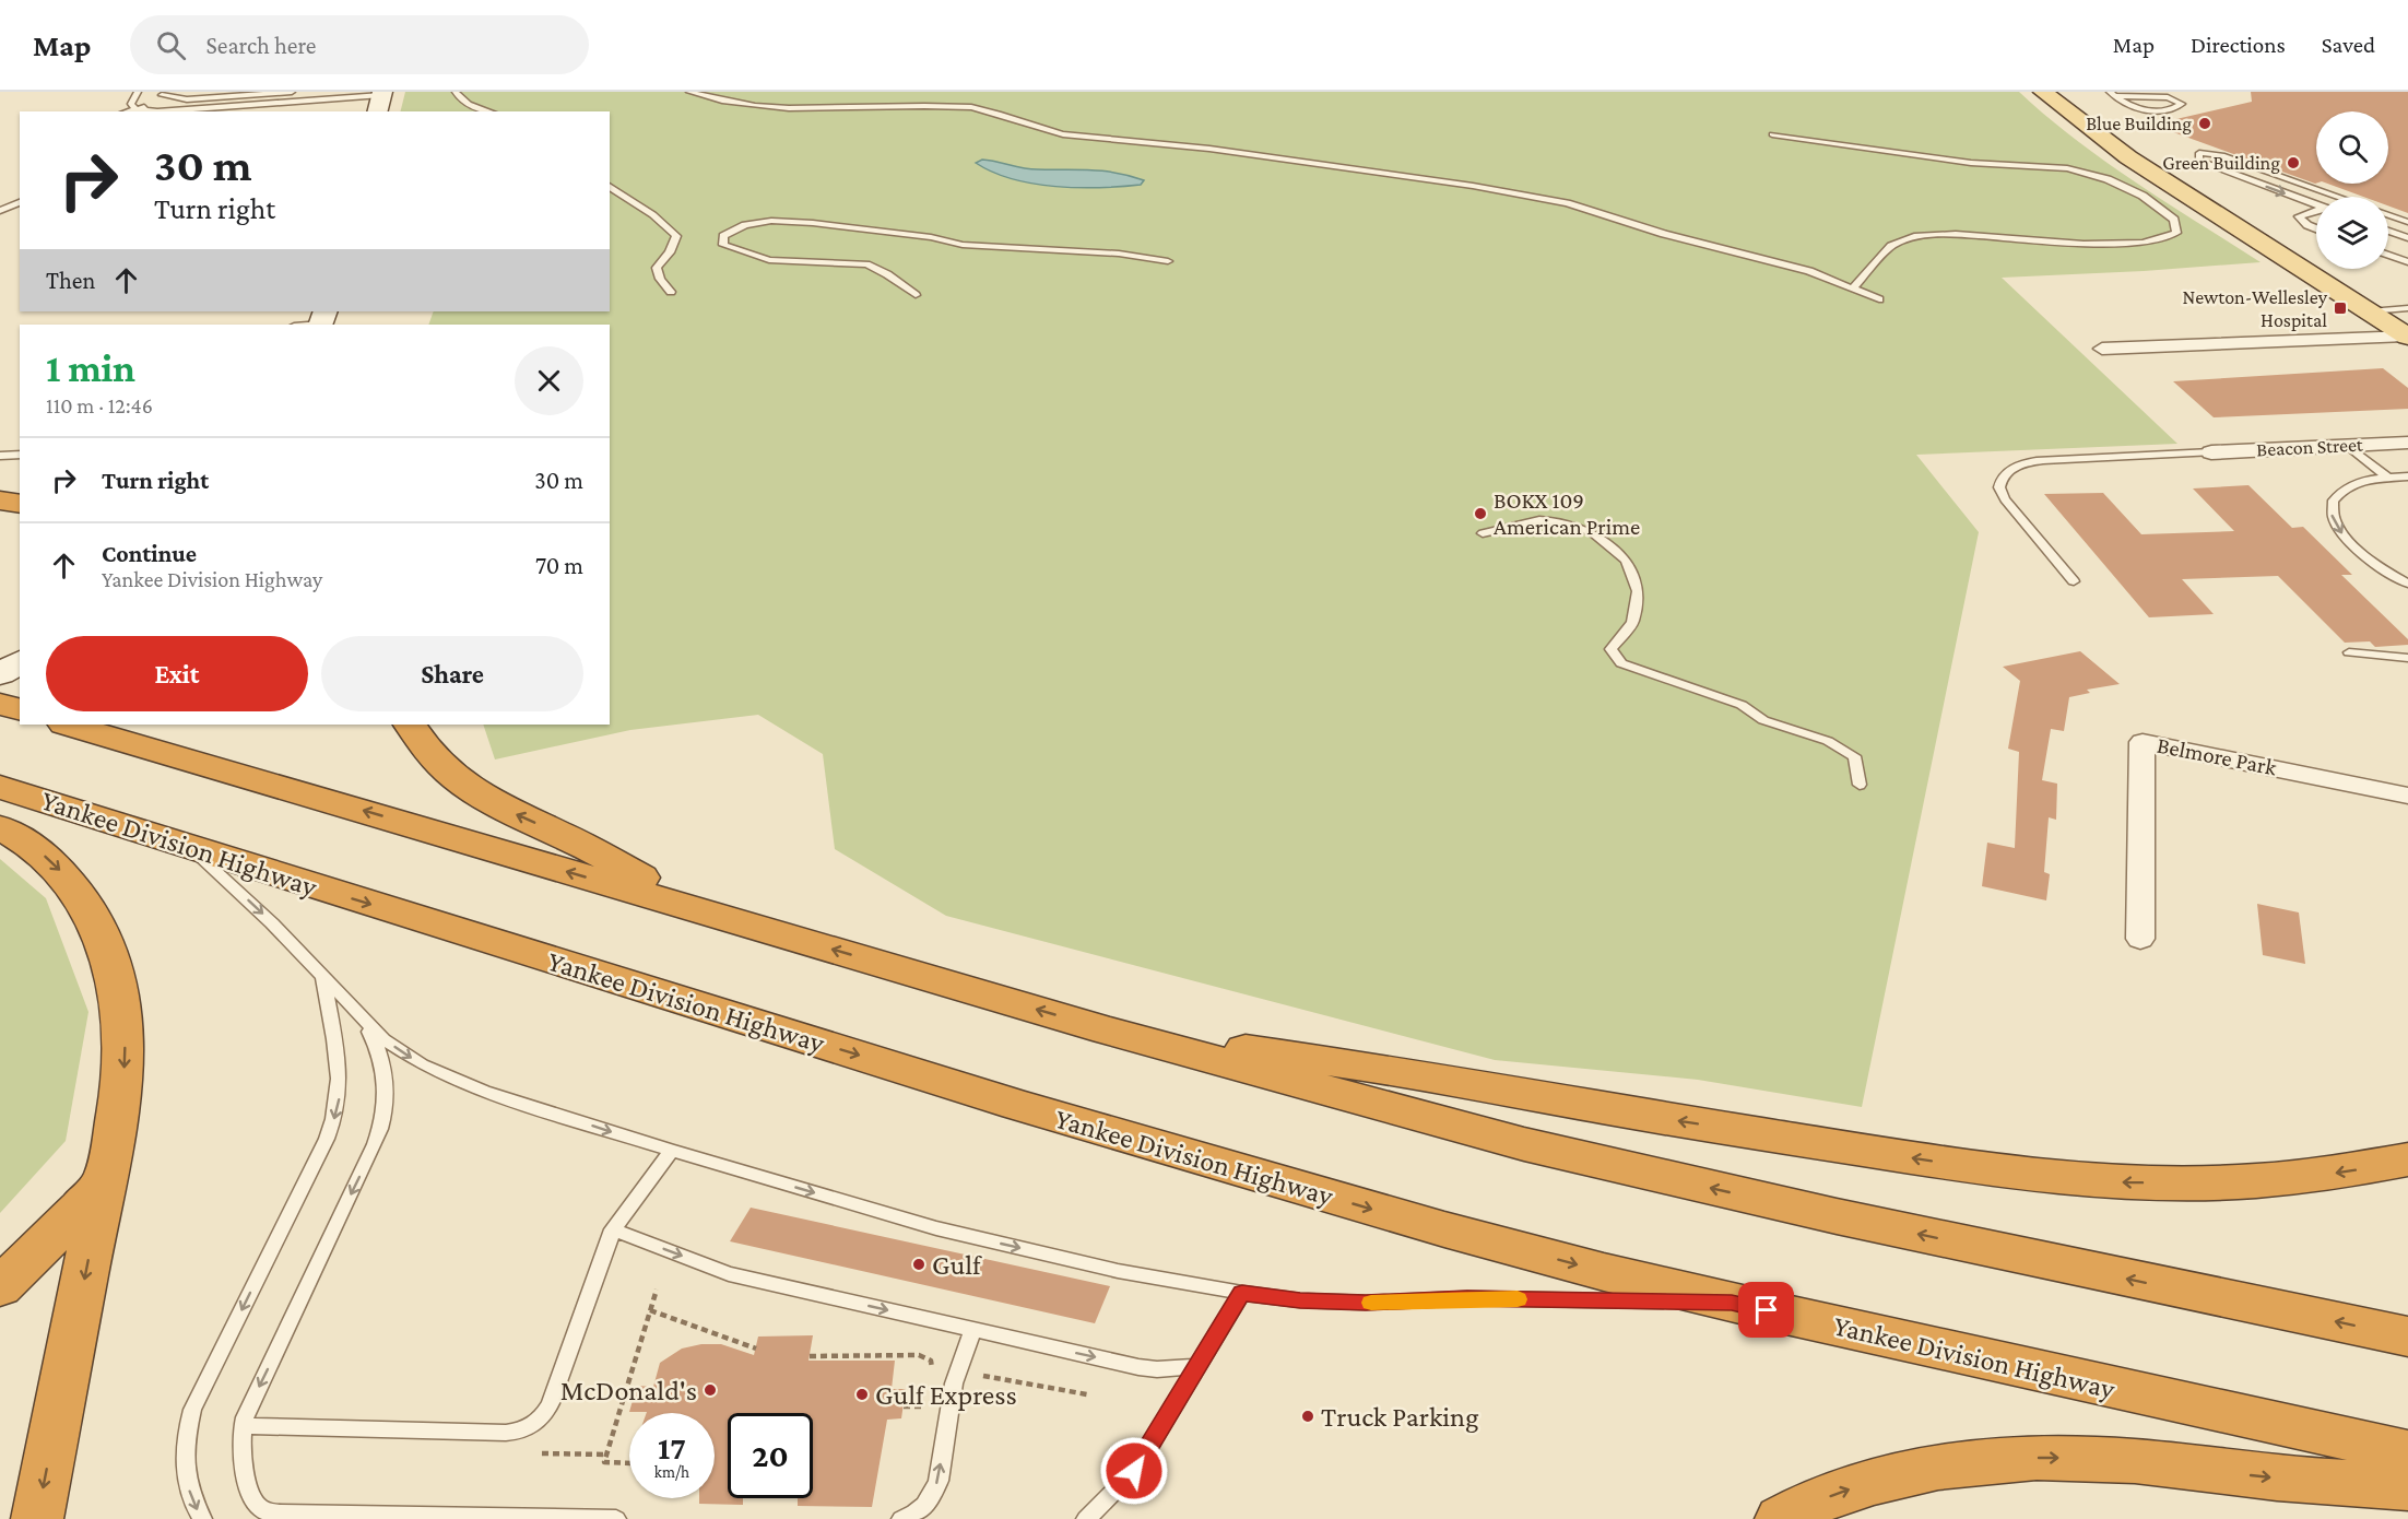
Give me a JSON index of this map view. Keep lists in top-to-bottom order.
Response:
{
  "streets": {
    "highway": ["Yankee Division Highway"],
    "street": ["Beacon Street", "Belmore Park"]
  },
  "places": {
    "other": [
      "Blue Building",
      "Green Building",
      "BOKX 109 American Prime",
      "Gulf",
      "McDonald's",
      "Gulf Express",
      "Truck Parking"
    ],
    "transit": ["Newton-Wellesley Hospital"]
  },
  "page": {
    "header": "Map",
    "search": "Search here",
    "nav": ["Map", "Directions", "Saved"],
    "turn": ["30 m", "Turn right"],
    "then": "Then",
    "heading": ["1 min", "110 m · 12:46"],
    "list": [
      {
        "name": "Turn right",
        "value": "30 m"
      },
      {
        "name": "Continue",
        "note": "Yankee Division Highway",
        "value": "70 m"
      }
    ],
    "buttons": ["Exit", "Share"],
    "speed": "17 km/h",
    "limit": "20"
  }
}
